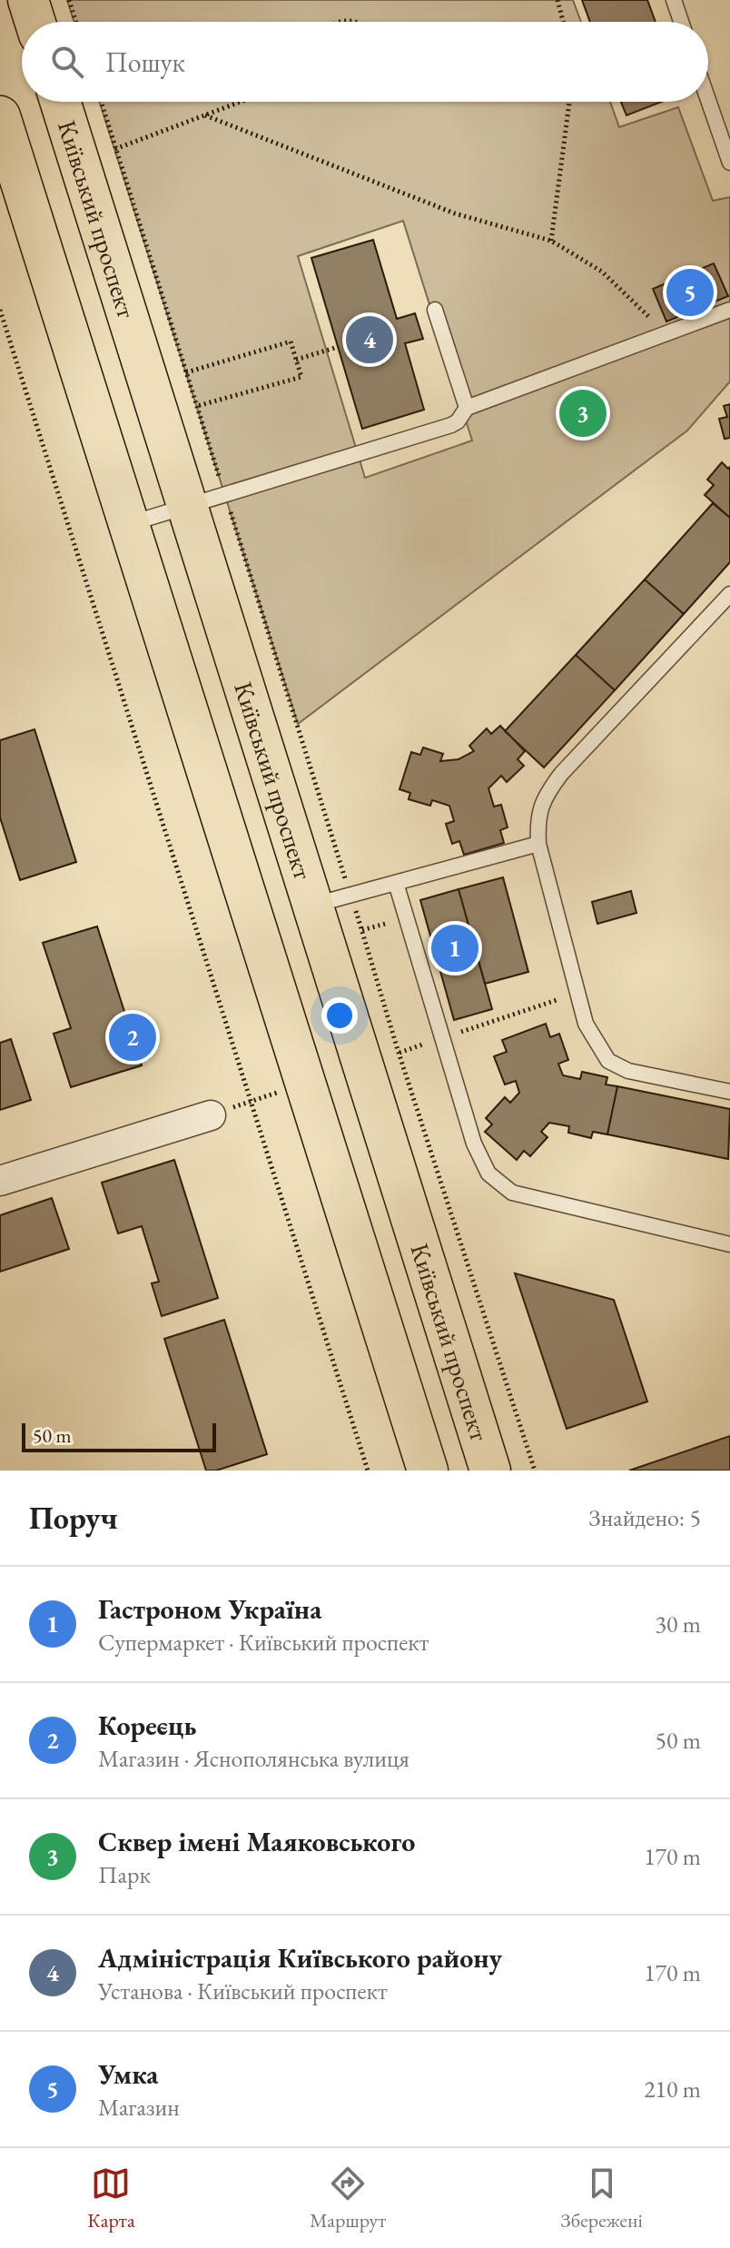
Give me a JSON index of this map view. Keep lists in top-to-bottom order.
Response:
{
  "streets": {
    "main road": ["Київський проспект"]
  },
  "scale_bar": "50 m",
  "page": {
    "search": "Пошук",
    "pins": [
      "5",
      "4",
      "3",
      "1",
      "2"
    ],
    "scale": "50 m",
    "heading": ["Поруч", "Знайдено: 5"],
    "list": [
      {
        "mark": "1",
        "name": "Гастроном Україна",
        "note": "Супермаркет · Київський проспект",
        "value": "30 m"
      },
      {
        "mark": "2",
        "name": "Кореєць",
        "note": "Магазин · Яснополянська вулиця",
        "value": "50 m"
      },
      {
        "mark": "3",
        "name": "Сквер імені Маяковського",
        "note": "Парк",
        "value": "170 m"
      },
      {
        "mark": "4",
        "name": "Адміністрація Київського району",
        "note": "Установа · Київський проспект",
        "value": "170 m"
      },
      {
        "mark": "5",
        "name": "Умка",
        "note": "Магазин",
        "value": "210 m"
      }
    ],
    "nav": ["Карта", "Маршрут", "Збережені"]
  }
}
